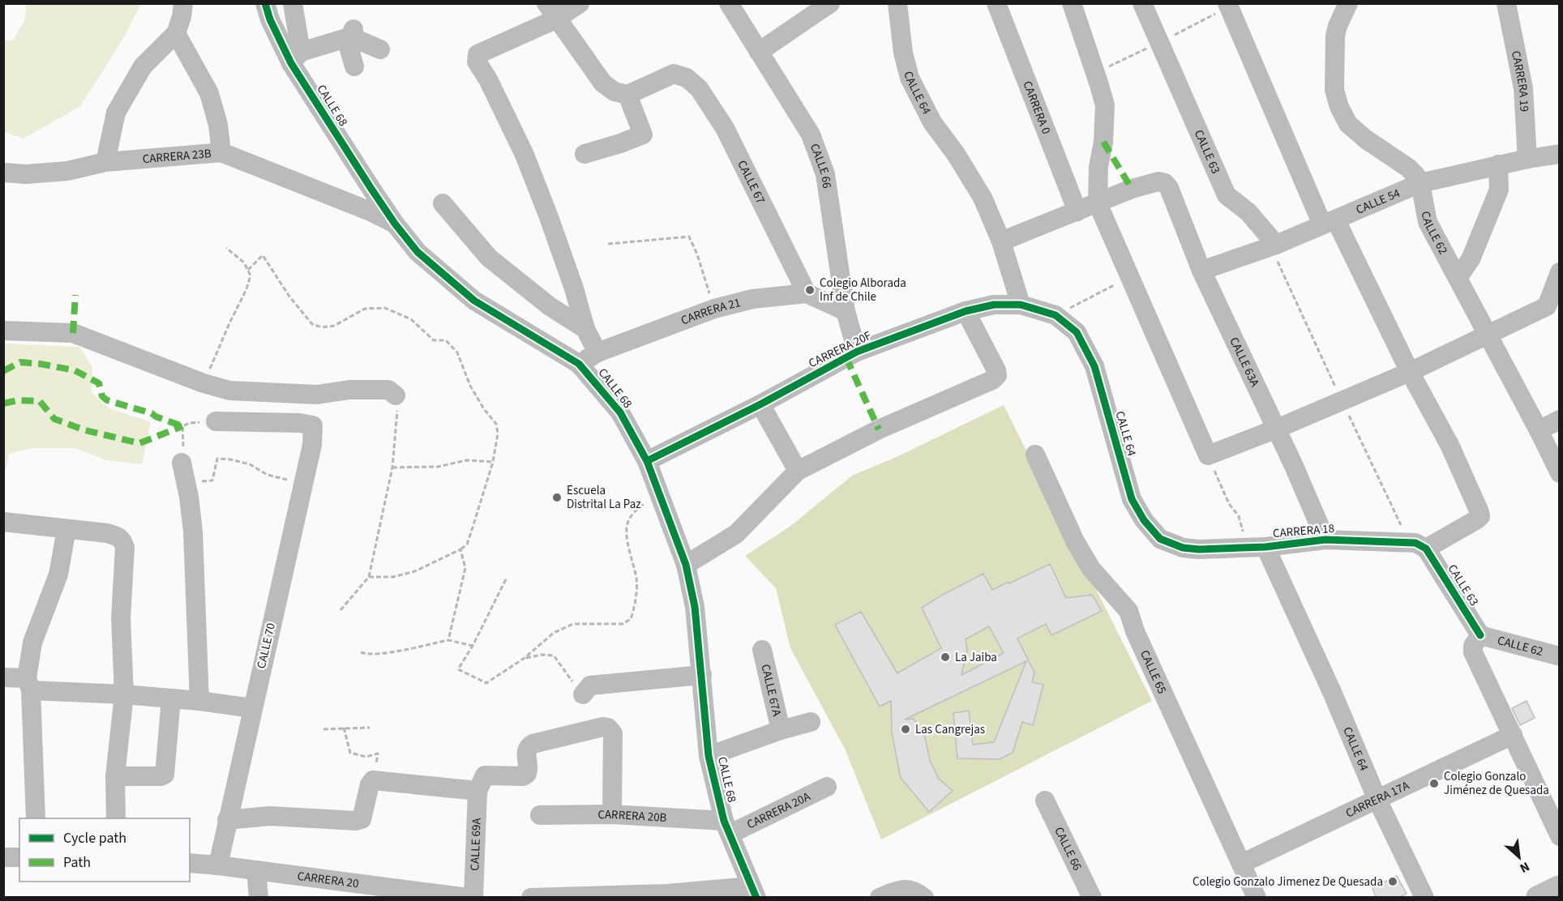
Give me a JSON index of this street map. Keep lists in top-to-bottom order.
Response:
{
  "streets": {
    "street": [
      "CARRERA 19",
      "CALLE 64",
      "CALLE 68",
      "CARRERA 0",
      "CALLE 63",
      "CARRERA 23B",
      "CALLE 66",
      "CALLE 67",
      "CALLE 54",
      "CALLE 62",
      "CARRERA 21",
      "CARRERA 20F",
      "CALLE 63A",
      "CARRERA 18",
      "CALLE 70",
      "CALLE 65",
      "CALLE 67A",
      "CARRERA 17A",
      "CARRERA 20A",
      "CARRERA 20B",
      "CALLE 69A",
      "CARRERA 20"
    ]
  },
  "crossings": [
    ["CARRERA 19", "CALLE 54"],
    ["CALLE 64", "CARRERA 20F"],
    ["CALLE 64", "CARRERA 18"],
    ["CALLE 64", "CARRERA 17A"],
    ["CALLE 68", "CARRERA 23B"],
    ["CALLE 68", "CARRERA 21"],
    ["CALLE 68", "CARRERA 20F"],
    ["CALLE 68", "CARRERA 20A"],
    ["CALLE 68", "CARRERA 20B"],
    ["CALLE 63", "CALLE 54"],
    ["CALLE 63", "CALLE 62"],
    ["CALLE 63", "CARRERA 18"],
    ["CALLE 66", "CARRERA 20F"],
    ["CALLE 67", "CARRERA 21"],
    ["CALLE 54", "CALLE 62"],
    ["CALLE 54", "CALLE 63A"],
    ["CALLE 63A", "CARRERA 18"],
    ["CALLE 70", "CARRERA 20"],
    ["CALLE 65", "CARRERA 17A"],
    ["CARRERA 20A", "CARRERA 20B"]
  ],
  "places": [
    "Colegio Alborada Inf de Chile",
    "Escuela Distrital La Paz",
    "La Jaiba",
    "Las Cangrejas",
    "Colegio Gonzalo Jiménez de Quesada",
    "Colegio Gonzalo Jimenez De Quesada"
  ],
  "legend": ["Cycle path", "Path"],
  "north": "bottom right"
}
